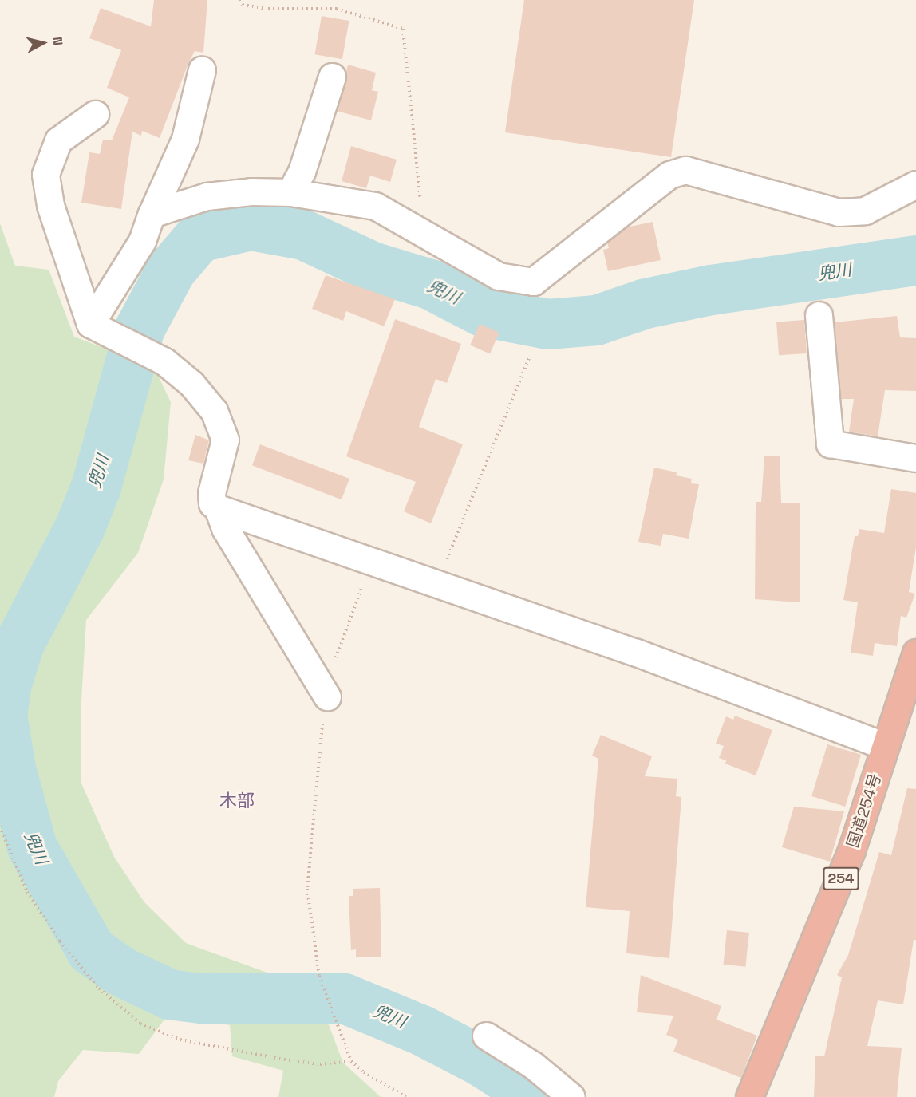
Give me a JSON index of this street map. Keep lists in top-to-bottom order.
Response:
{
  "streets": {
    "highway": ["国道254号", "254"]
  },
  "districts": ["木部"],
  "water": ["兜川"],
  "north": "right"
}
